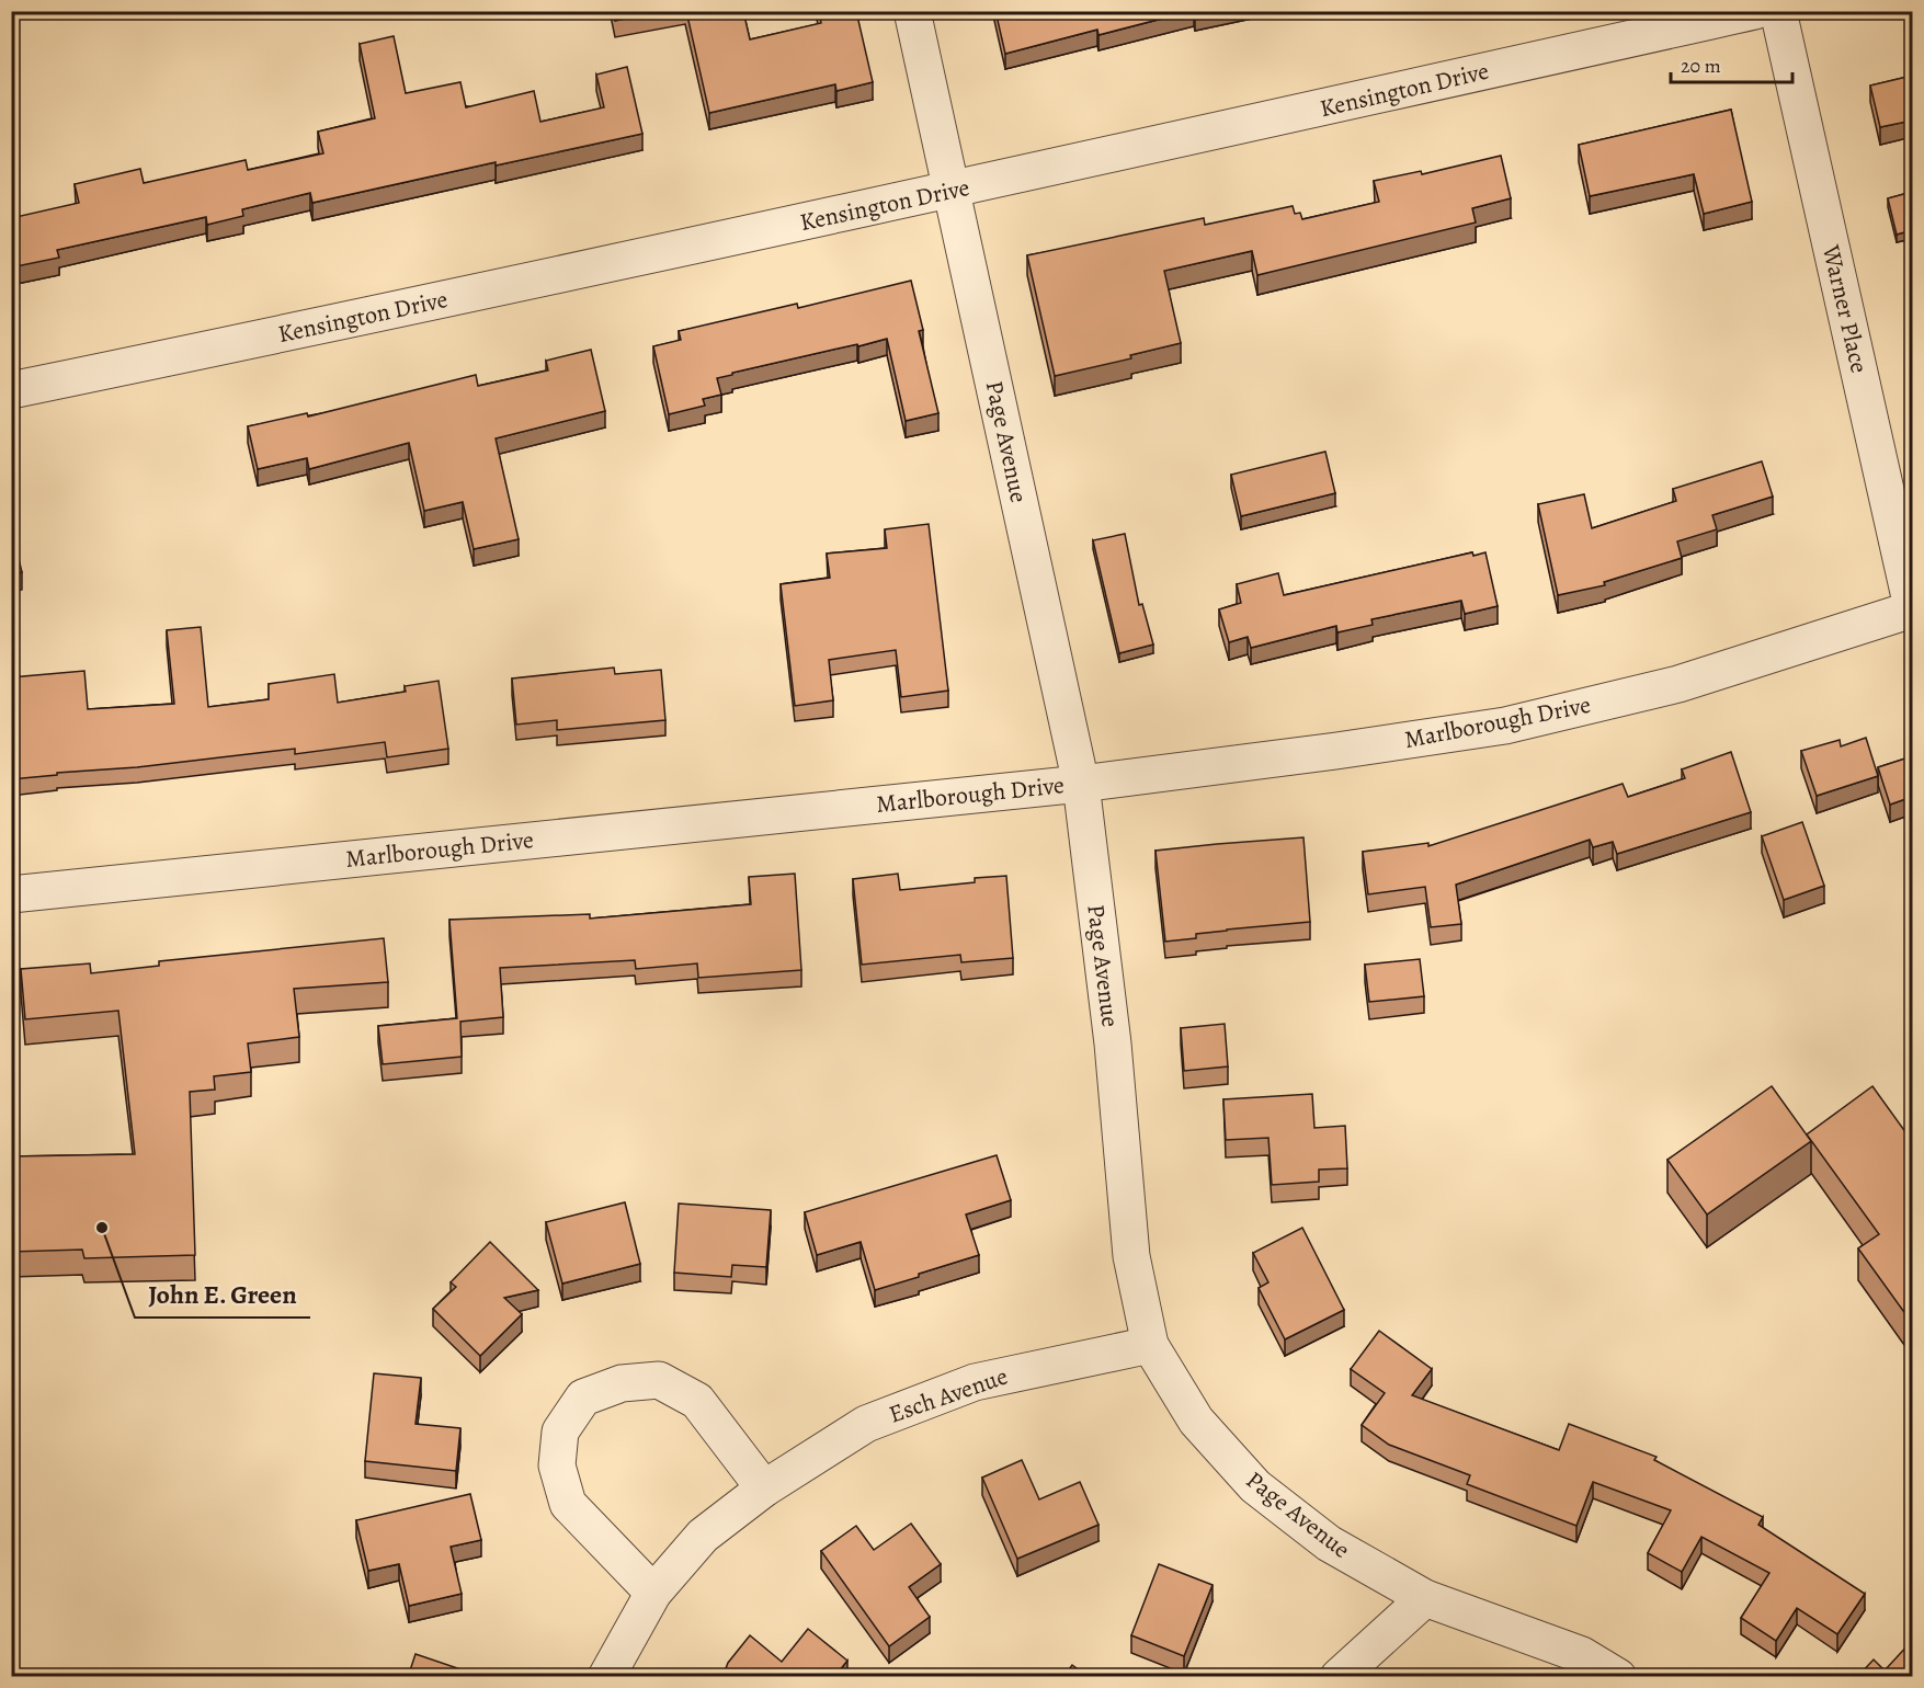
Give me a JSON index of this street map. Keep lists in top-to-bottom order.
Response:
{
  "streets": {
    "street": [
      "Kensington Drive",
      "Warner Place",
      "Page Avenue",
      "Marlborough Drive",
      "Esch Avenue"
    ]
  },
  "crossings": [
    ["Kensington Drive", "Page Avenue"],
    ["Warner Place", "Marlborough Drive"],
    ["Page Avenue", "Marlborough Drive"],
    ["Page Avenue", "Esch Avenue"]
  ],
  "places": ["John E. Green"],
  "scale_bar": "20 m"
}
